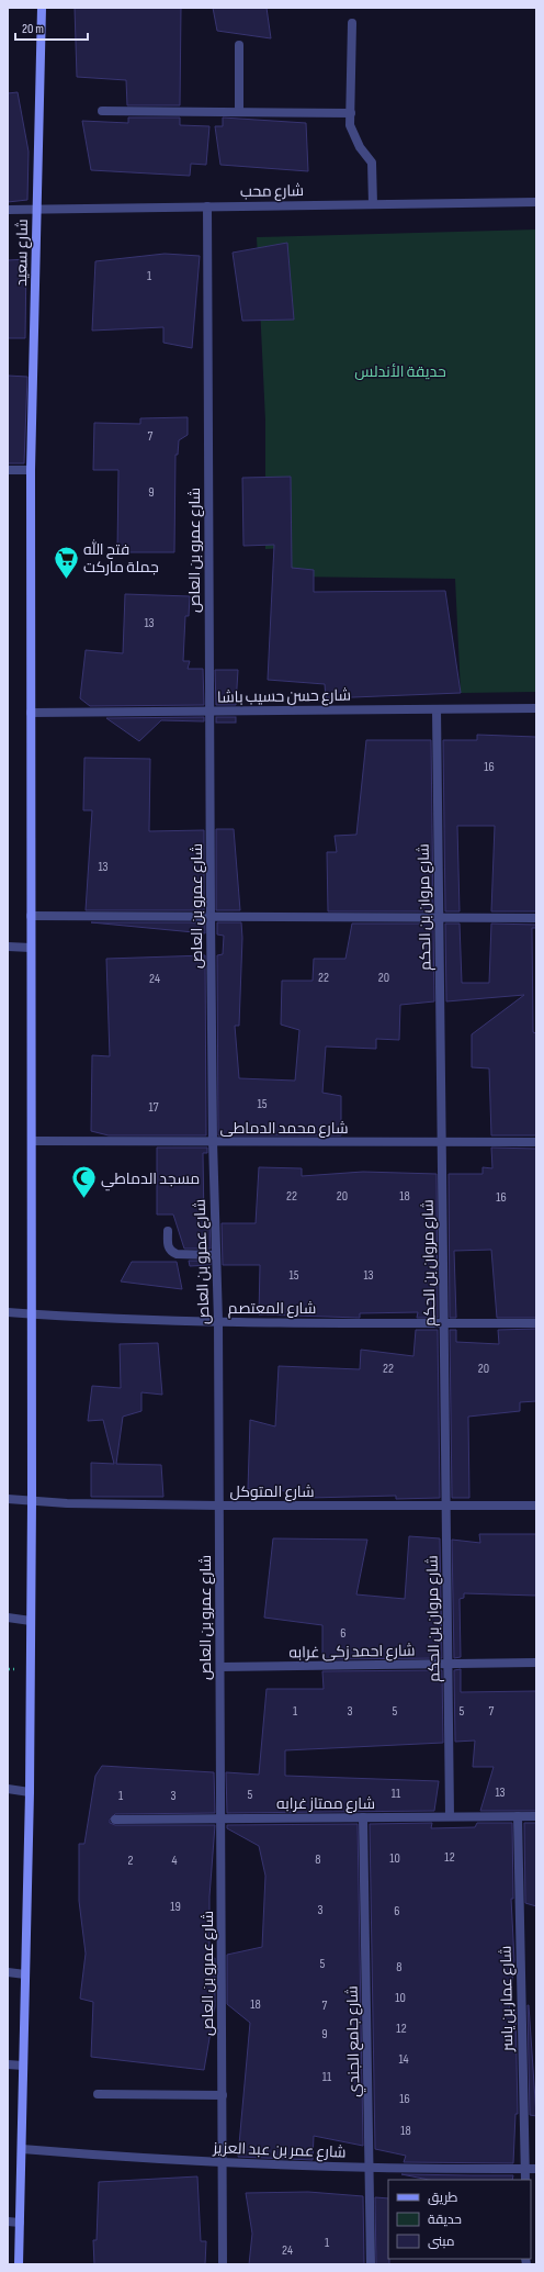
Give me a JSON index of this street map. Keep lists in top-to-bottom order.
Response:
{
  "streets": {
    "street": [
      "شارع محب",
      "شارع سعيد",
      "شارع عمرو بن العاص",
      "شارع حسن حسيب باشا",
      "شارع مروان بن الحكم",
      "شارع محمد الدماطى",
      "شارع المعتصم",
      "شارع المتوكل",
      "شارع احمد زكى غرابه",
      "شارع ممتاز غرابه",
      "شارع عمار بن ياسر",
      "شارع جامع الجندي",
      "شارع عمر بن عبد العزيز"
    ]
  },
  "crossings": [
    ["شارع محب", "شارع سعيد"],
    ["شارع محب", "شارع عمرو بن العاص"],
    ["شارع سعيد", "شارع حسن حسيب باشا"],
    ["شارع سعيد", "شارع محمد الدماطى"],
    ["شارع سعيد", "شارع المعتصم"],
    ["شارع سعيد", "شارع المتوكل"],
    ["شارع سعيد", "شارع عمر بن عبد العزيز"],
    ["شارع عمرو بن العاص", "شارع حسن حسيب باشا"],
    ["شارع عمرو بن العاص", "شارع محمد الدماطى"],
    ["شارع عمرو بن العاص", "شارع المعتصم"],
    ["شارع عمرو بن العاص", "شارع المتوكل"],
    ["شارع عمرو بن العاص", "شارع احمد زكى غرابه"],
    ["شارع عمرو بن العاص", "شارع ممتاز غرابه"],
    ["شارع عمرو بن العاص", "شارع عمر بن عبد العزيز"],
    ["شارع حسن حسيب باشا", "شارع مروان بن الحكم"],
    ["شارع مروان بن الحكم", "شارع محمد الدماطى"],
    ["شارع مروان بن الحكم", "شارع المعتصم"],
    ["شارع مروان بن الحكم", "شارع المتوكل"],
    ["شارع مروان بن الحكم", "شارع احمد زكى غرابه"],
    ["شارع مروان بن الحكم", "شارع ممتاز غرابه"],
    ["شارع ممتاز غرابه", "شارع عمار بن ياسر"],
    ["شارع ممتاز غرابه", "شارع جامع الجندي"],
    ["شارع عمار بن ياسر", "شارع عمر بن عبد العزيز"],
    ["شارع جامع الجندي", "شارع عمر بن عبد العزيز"]
  ],
  "parks": ["حديقة الأندلس"],
  "places": {
    "supermarket": ["فتح الله جملة ماركت"],
    "mosque": ["مسجد الدماطي"]
  },
  "house_numbers": [
    "1",
    "7",
    "9",
    "13",
    "16",
    "13",
    "22",
    "20",
    "24",
    "15",
    "17",
    "22",
    "20",
    "18",
    "16",
    "15",
    "13",
    "22",
    "20",
    "6",
    "1",
    "3",
    "5",
    "5",
    "7",
    "13",
    "11",
    "5",
    "1",
    "3",
    "12",
    "10",
    "8",
    "2",
    "4",
    "19",
    "3",
    "6",
    "5",
    "8",
    "10",
    "18",
    "7",
    "12",
    "9",
    "14",
    "11",
    "16",
    "18",
    "1",
    "24"
  ],
  "legend": ["طريق", "حديقة", "مبنى"],
  "scale_bar": "20 m"
}
